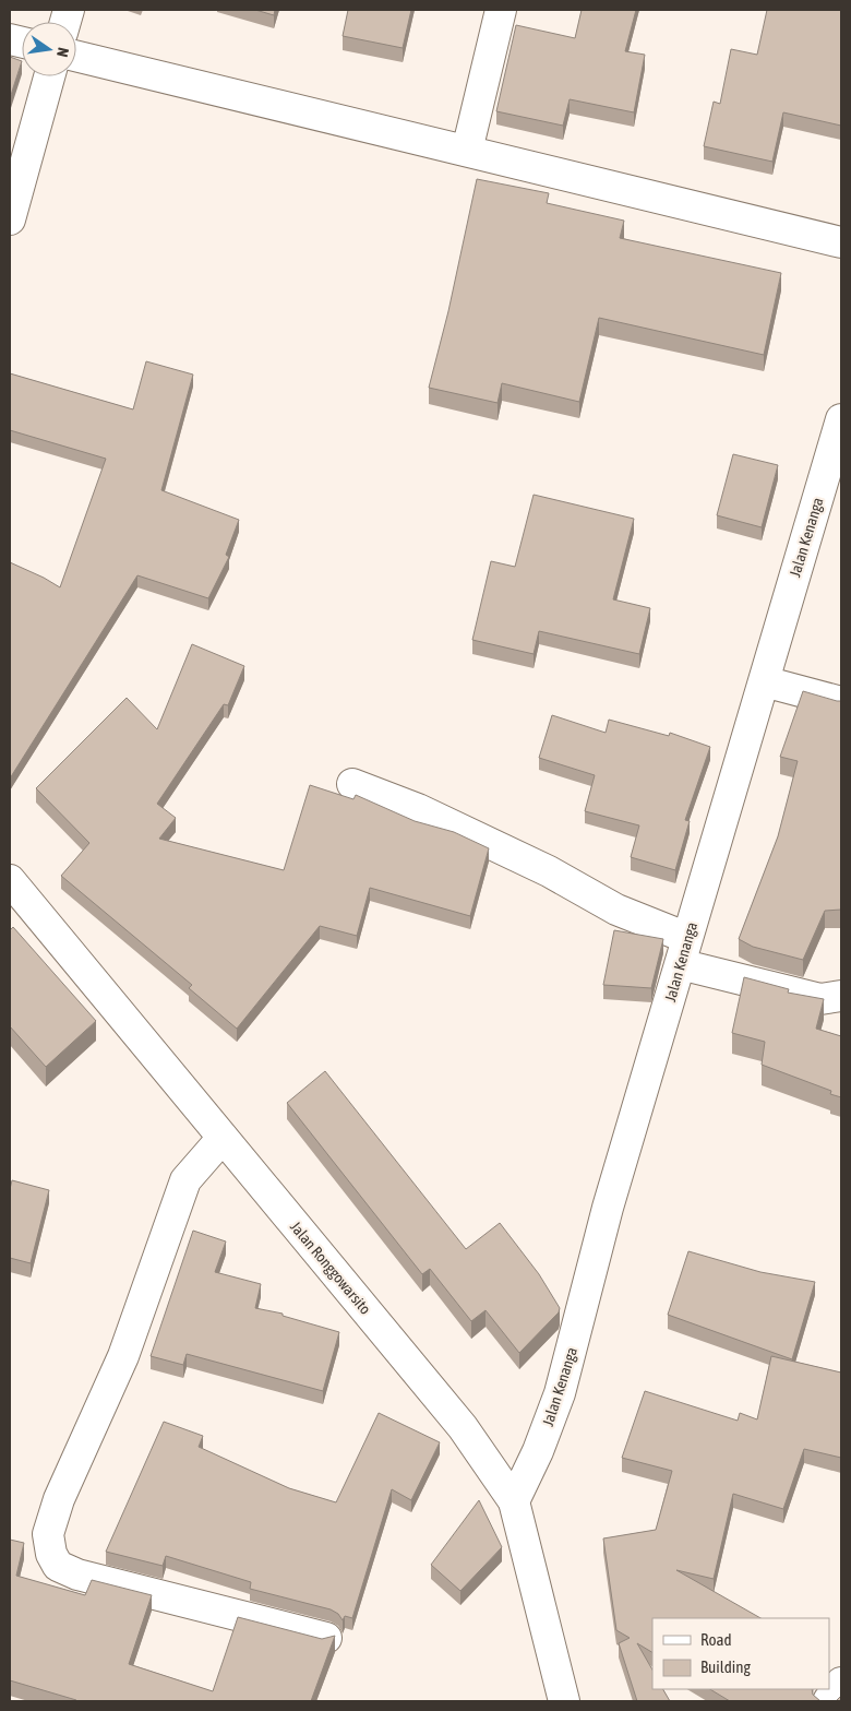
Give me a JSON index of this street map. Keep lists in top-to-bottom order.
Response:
{
  "streets": {
    "street": ["Jalan Kenanga", "Jalan Ronggowarsito"]
  },
  "crossings": [
    ["Jalan Kenanga", "Jalan Ronggowarsito"]
  ],
  "legend": ["Road", "Building"],
  "north": "right"
}
